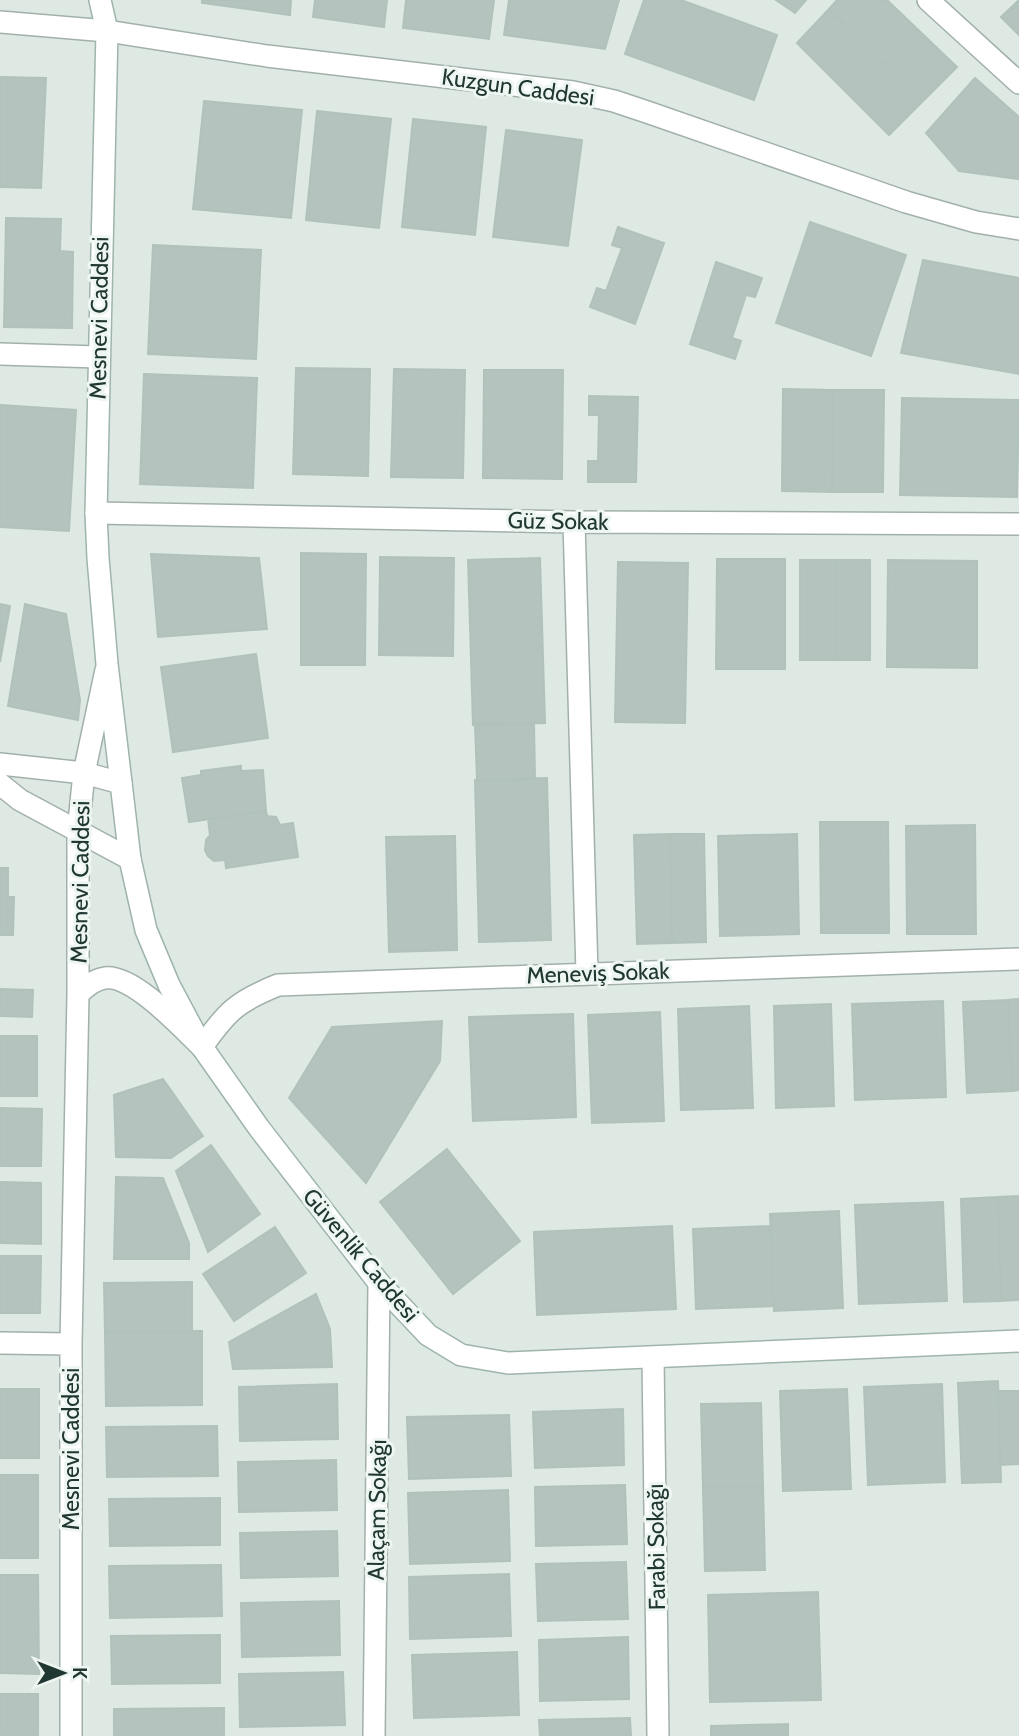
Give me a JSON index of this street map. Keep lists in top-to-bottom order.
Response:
{
  "streets": {
    "street": [
      "Kuzgun Caddesi",
      "Mesnevi Caddesi",
      "Güz Sokak",
      "Meneviş Sokak",
      "Güvenlik Caddesi",
      "Alaçam Sokağı",
      "Farabi Sokağı"
    ]
  },
  "crossings": [
    ["Kuzgun Caddesi", "Mesnevi Caddesi"],
    ["Mesnevi Caddesi", "Güz Sokak"],
    ["Mesnevi Caddesi", "Güvenlik Caddesi"],
    ["Meneviş Sokak", "Güvenlik Caddesi"],
    ["Güvenlik Caddesi", "Alaçam Sokağı"],
    ["Güvenlik Caddesi", "Farabi Sokağı"]
  ],
  "north": "right"
}
